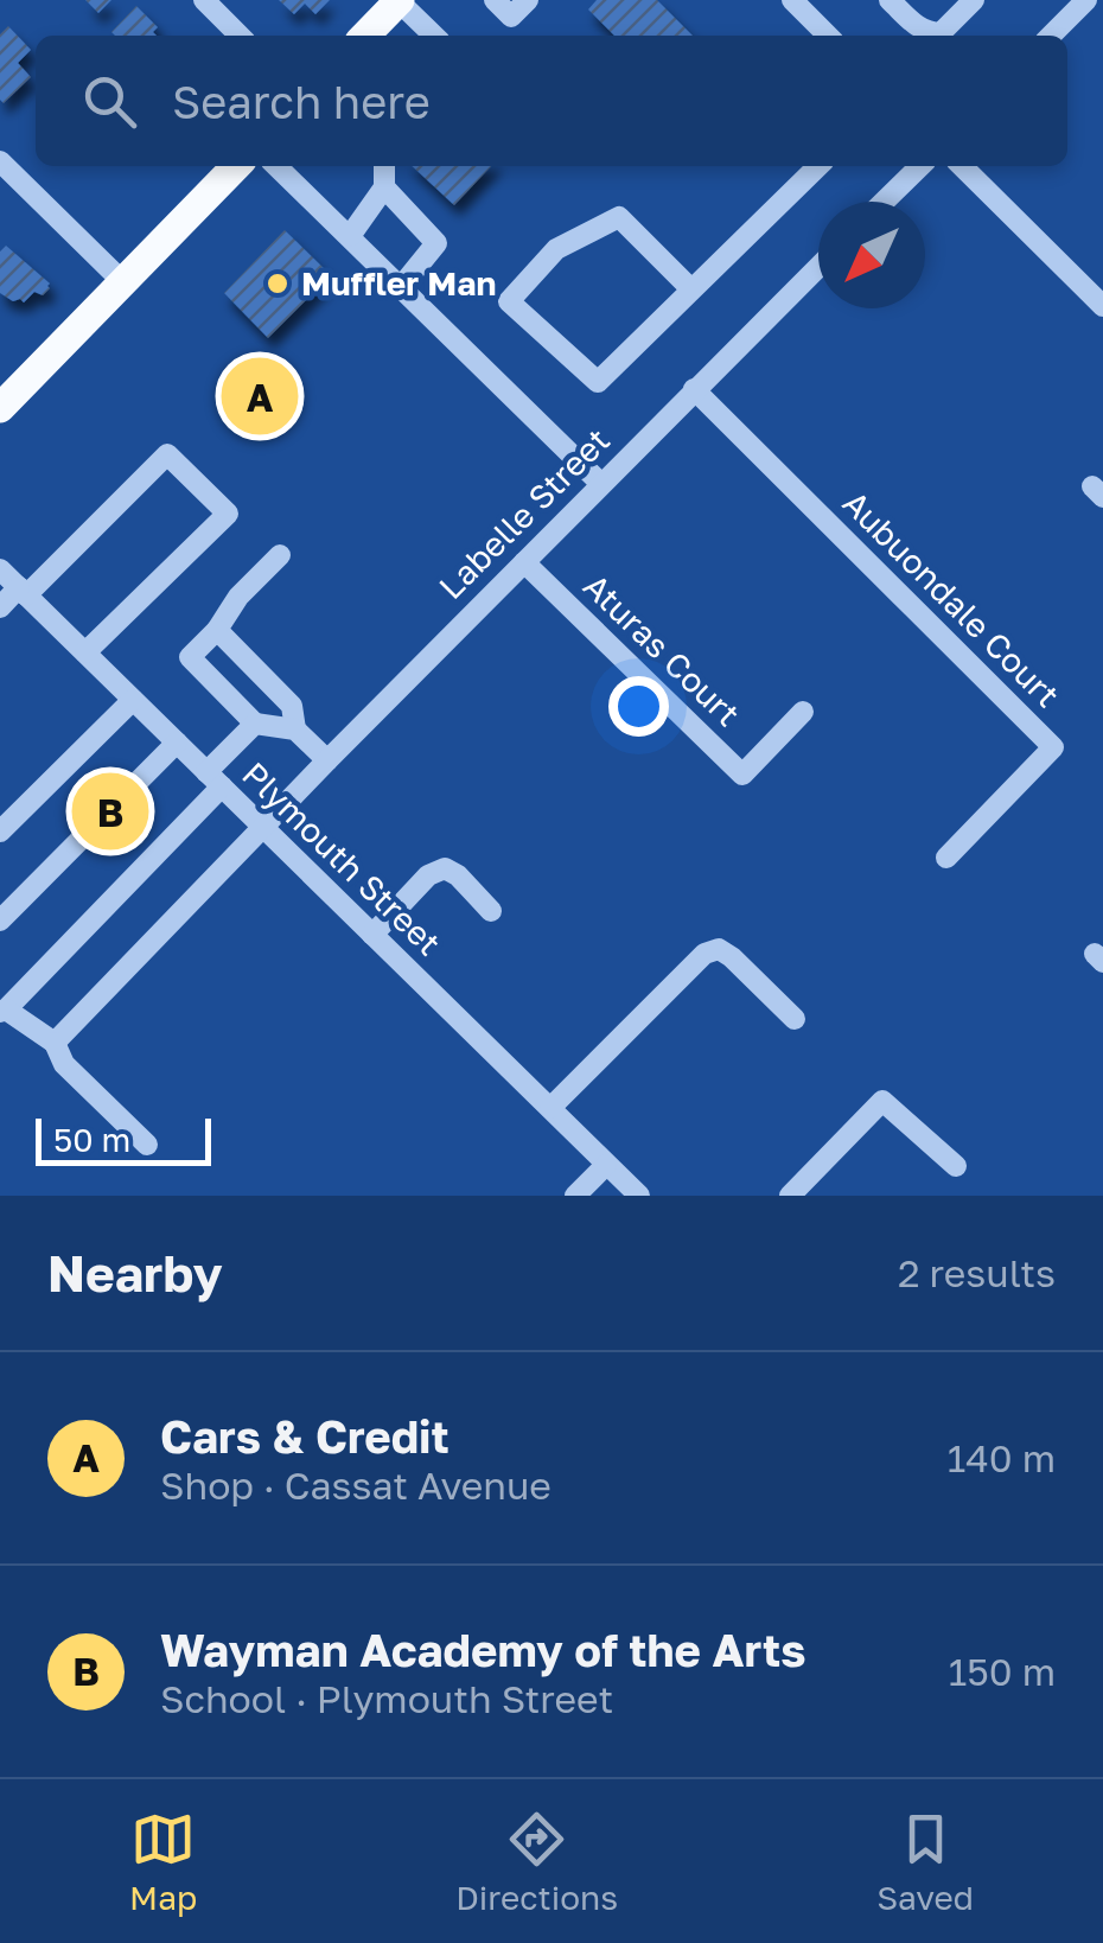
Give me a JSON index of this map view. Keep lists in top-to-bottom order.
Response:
{
  "streets": {
    "street": [
      "Labelle Street",
      "Aubuondale Court",
      "Aturas Court",
      "Plymouth Street"
    ]
  },
  "crossings": [
    ["Labelle Street", "Aubuondale Court"],
    ["Labelle Street", "Aturas Court"],
    ["Labelle Street", "Plymouth Street"]
  ],
  "places": ["Muffler Man"],
  "scale_bar": "50 m",
  "north": "bottom left",
  "page": {
    "search": "Search here",
    "pins": ["A", "B"],
    "scale": "50 m",
    "heading": ["Nearby", "2 results"],
    "list": [
      {
        "mark": "A",
        "name": "Cars & Credit",
        "note": "Shop · Cassat Avenue",
        "value": "140 m"
      },
      {
        "mark": "B",
        "name": "Wayman Academy of the Arts",
        "note": "School · Plymouth Street",
        "value": "150 m"
      }
    ],
    "nav": ["Map", "Directions", "Saved"]
  }
}
